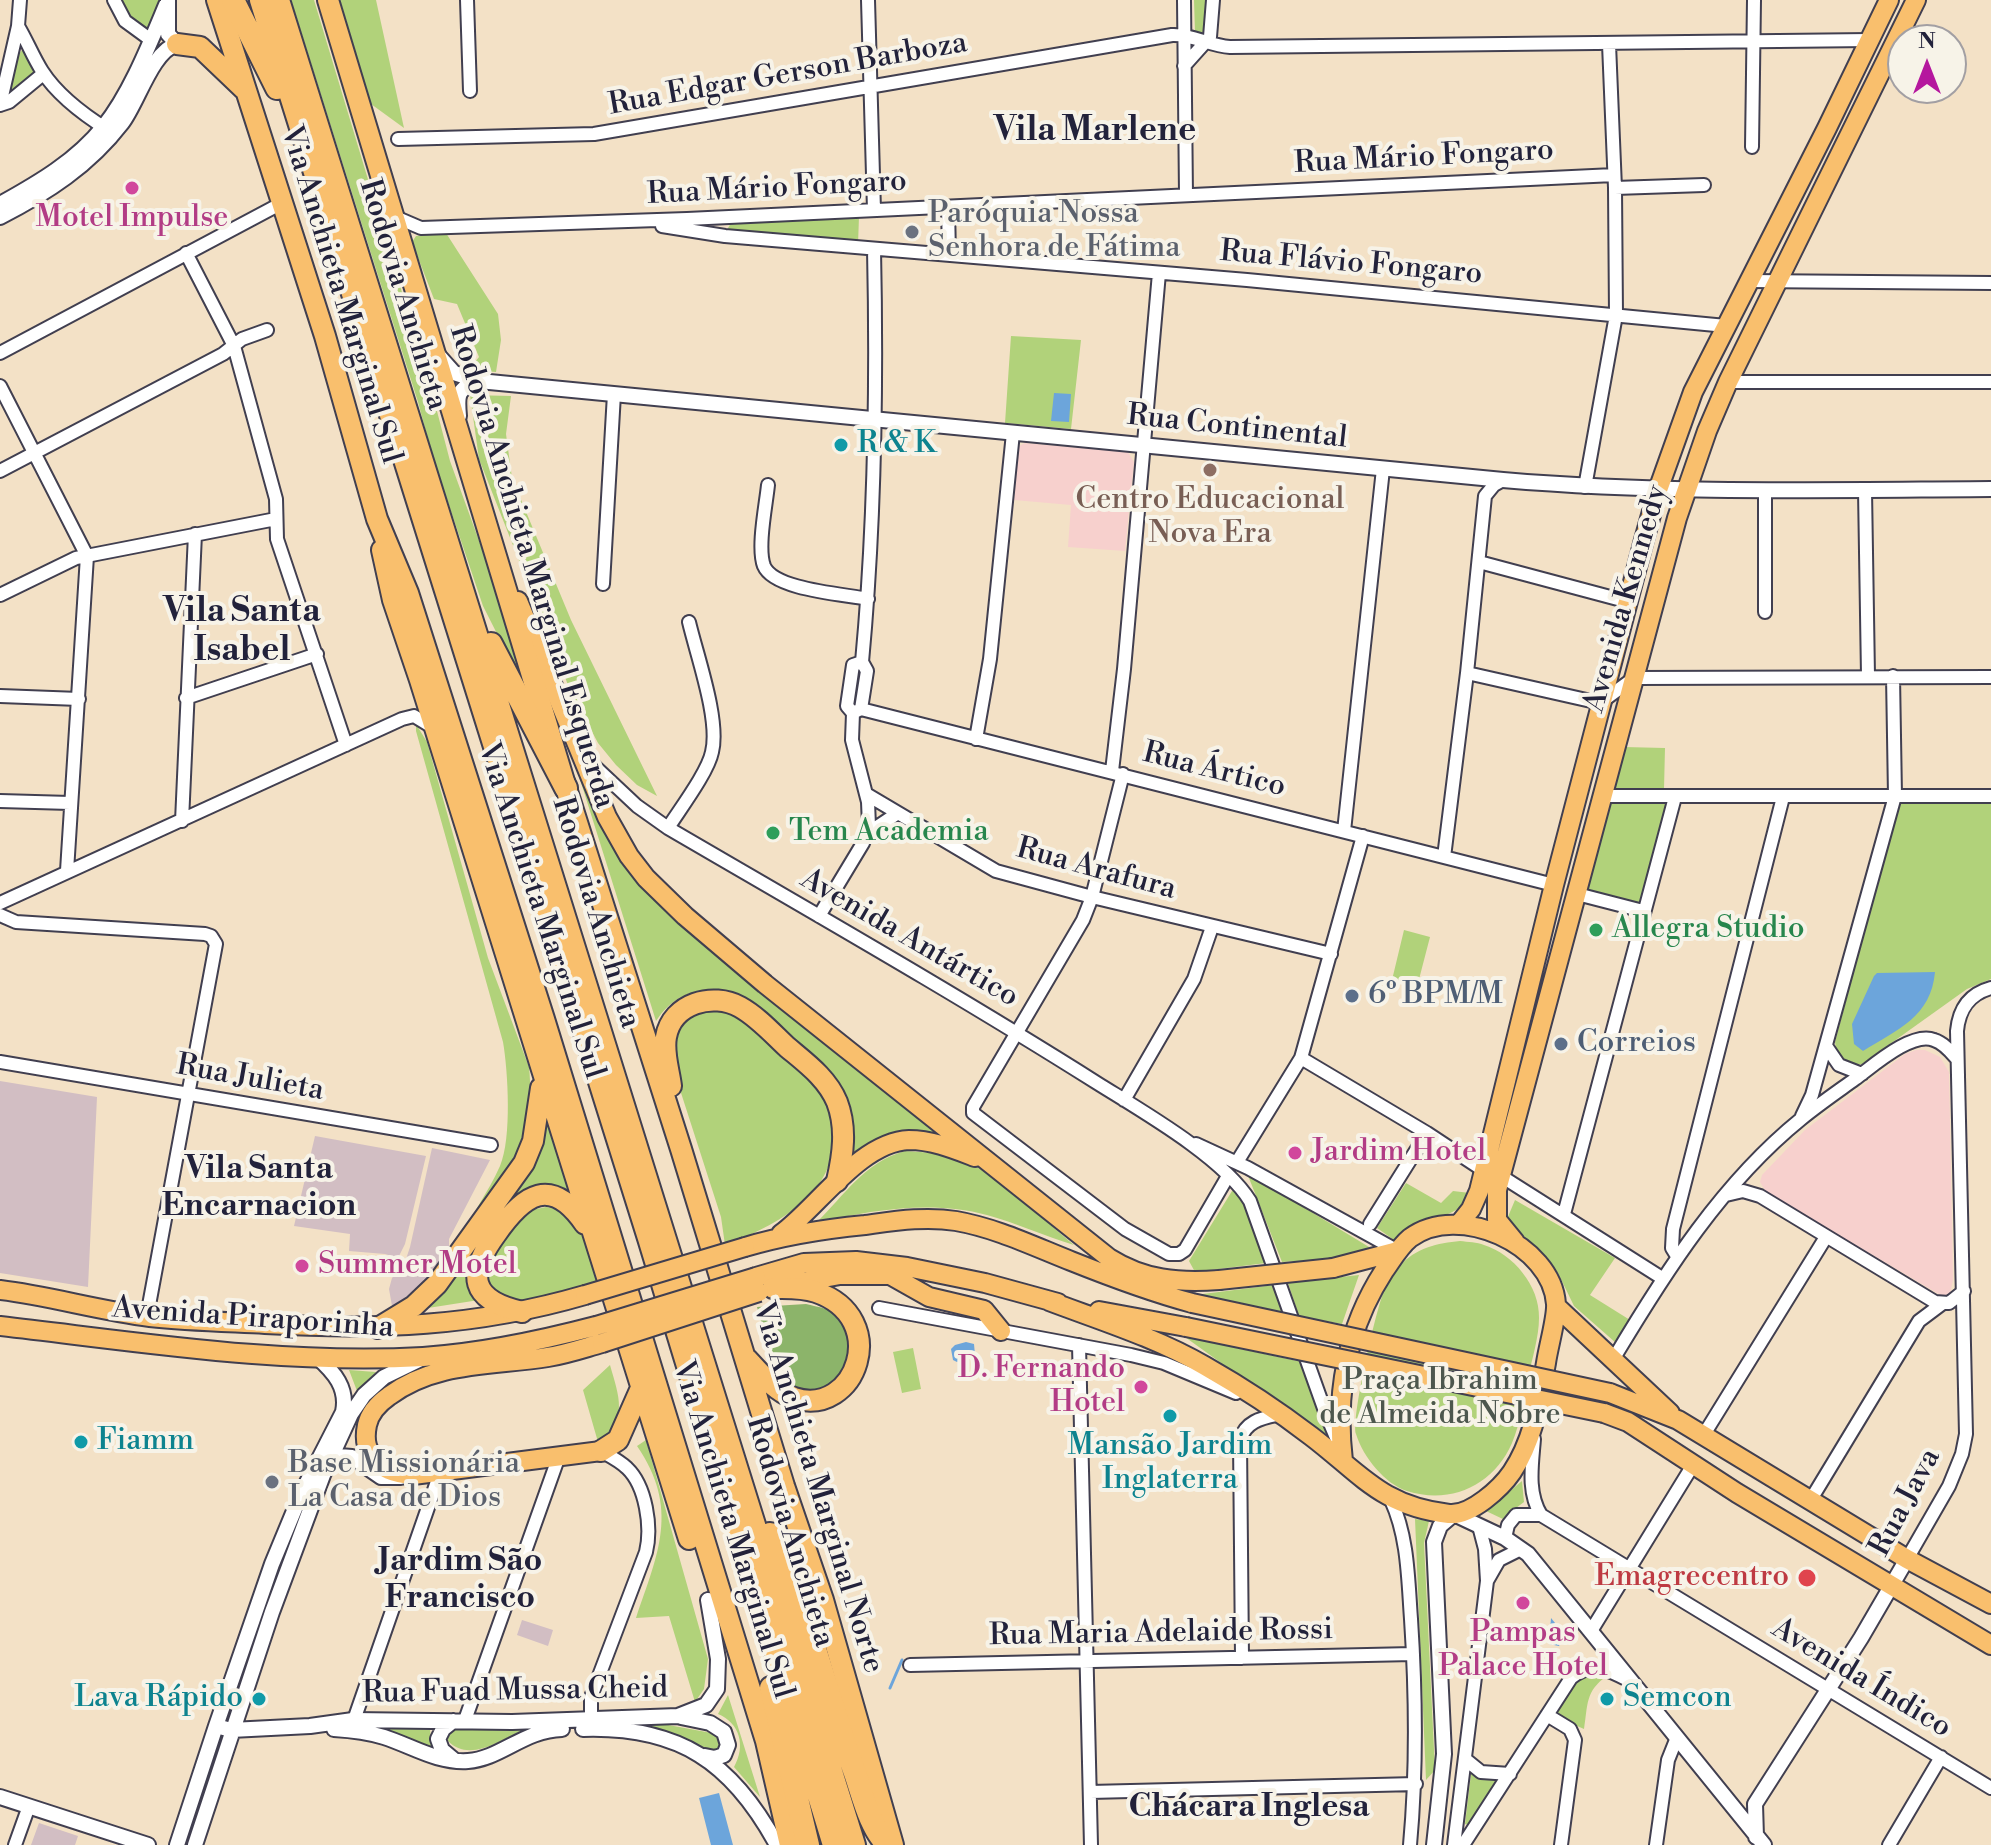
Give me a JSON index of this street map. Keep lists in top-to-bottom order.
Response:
{
  "streets": {
    "highway": [
      "Via Anchieta Marginal Sul",
      "Rodovia Anchieta",
      "Rodovia Anchieta Marginal Esquerda",
      "Via Anchieta Marginal Norte"
    ],
    "main road": ["Avenida Kennedy", "Avenida Piraporinha"],
    "street": [
      "Rua Edgar Gerson Barboza",
      "Rua Mário Fongaro",
      "Rua Flávio Fongaro",
      "Rua Continental",
      "Rua Ártico",
      "Rua Arafura",
      "Avenida Antártico",
      "Rua Julieta",
      "Rua Java",
      "Rua Maria Adelaide Rossi",
      "Avenida Índico",
      "Rua Fuad Mussa Cheid"
    ]
  },
  "crossings": [
    ["Rua Mário Fongaro", "Rua Flávio Fongaro"],
    ["Rua Flávio Fongaro", "Avenida Kennedy"],
    ["Rua Continental", "Rodovia Anchieta Marginal Esquerda"],
    ["Rua Continental", "Avenida Kennedy"],
    ["Rodovia Anchieta Marginal Esquerda", "Via Anchieta Marginal Norte"],
    ["Avenida Kennedy", "Rua Ártico"],
    ["Avenida Kennedy", "Avenida Antártico"],
    ["Rua Java", "Avenida Índico"]
  ],
  "districts": [
    "Vila Marlene",
    "Vila Santa Isabel",
    "Vila Santa Encarnacion",
    "Jardim São Francisco",
    "Chácara Inglesa"
  ],
  "parks": ["Praça Ibrahim de Almeida Nobre"],
  "places": [
    "Motel Impulse",
    "Paróquia Nossa Senhora de Fátima",
    "R & K",
    "Centro Educacional Nova Era",
    "Tem Academia",
    "Allegra Studio",
    "6º BPM/M",
    "Correios",
    "Jardim Hotel",
    "Summer Motel",
    "D. Fernando Hotel",
    "Mansão Jardim Inglaterra",
    "Fiamm",
    "Base Missionária La Casa de Dios",
    "Emagrecentro",
    "Pampas Palace Hotel",
    "Lava Rápido",
    "Semcon"
  ],
  "north": "top"
}
